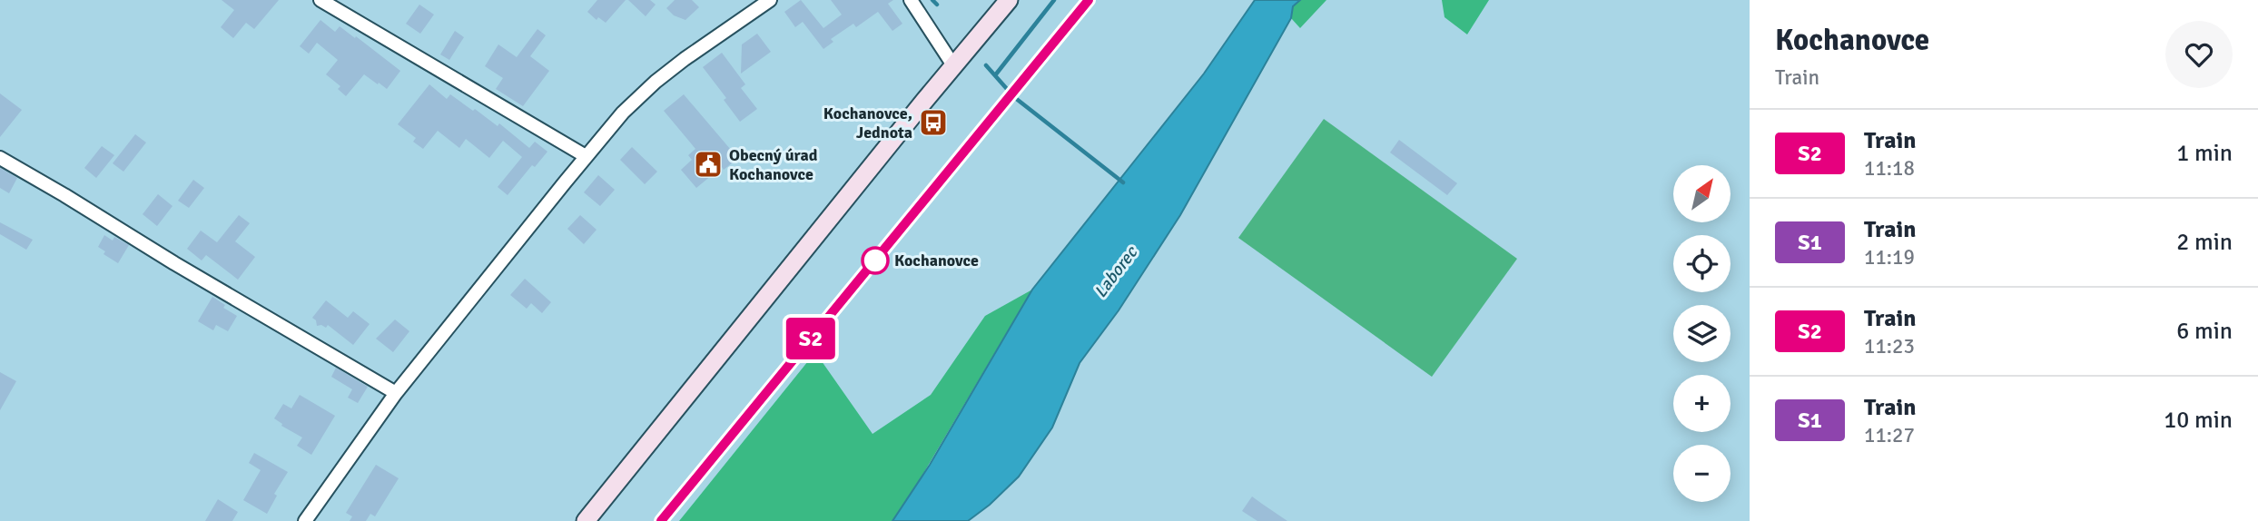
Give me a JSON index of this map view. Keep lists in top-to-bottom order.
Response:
{
  "water": ["Laborec"],
  "places": {
    "bus stop": ["Kochanovce, Jednota"],
    "public building": ["Obecný úrad Kochanovce"],
    "other": ["Kochanovce"]
  },
  "north": "top right",
  "page": {
    "on_map": "S2",
    "heading": ["Kochanovce", "Train"],
    "list": [
      {
        "mark": "S2",
        "name": "Train",
        "note": "11:18",
        "value": "1 min"
      },
      {
        "mark": "S1",
        "name": "Train",
        "note": "11:19",
        "value": "2 min"
      },
      {
        "mark": "S2",
        "name": "Train",
        "note": "11:23",
        "value": "6 min"
      },
      {
        "mark": "S1",
        "name": "Train",
        "note": "11:27",
        "value": "10 min"
      }
    ],
    "map_buttons": ["+", "−"]
  }
}
